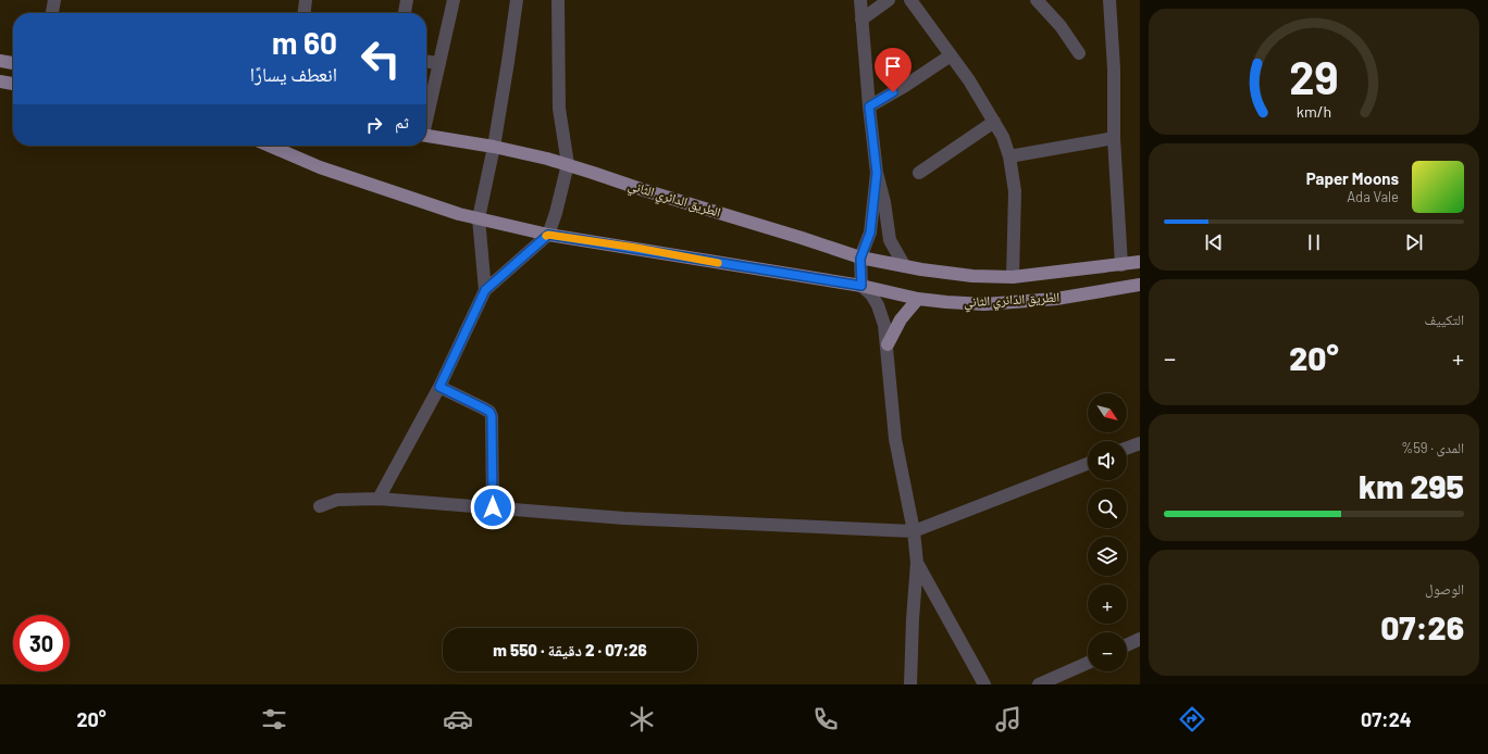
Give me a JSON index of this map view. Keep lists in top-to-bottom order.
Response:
{
  "streets": {
    "main road": ["الطريق الدائري الثاني"]
  },
  "north": "bottom right",
  "page": {
    "turn": ["60 m", "انعطف يسارًا"],
    "then": "ثم",
    "song": ["Paper Moons", "Ada Vale"],
    "tile": [
      "التكييف",
      ["المدى · 59%", "295 km"],
      ["الوصول", "07:26"]
    ],
    "heat": ["−", "20°", "+"],
    "map_buttons": ["+", "−"],
    "limit": "30",
    "trip": "07:26 · 2 دقيقة · 550 m",
    "tabs": ["07:24", "20°"],
    "gauge": ["29", "km/h"]
  }
}
